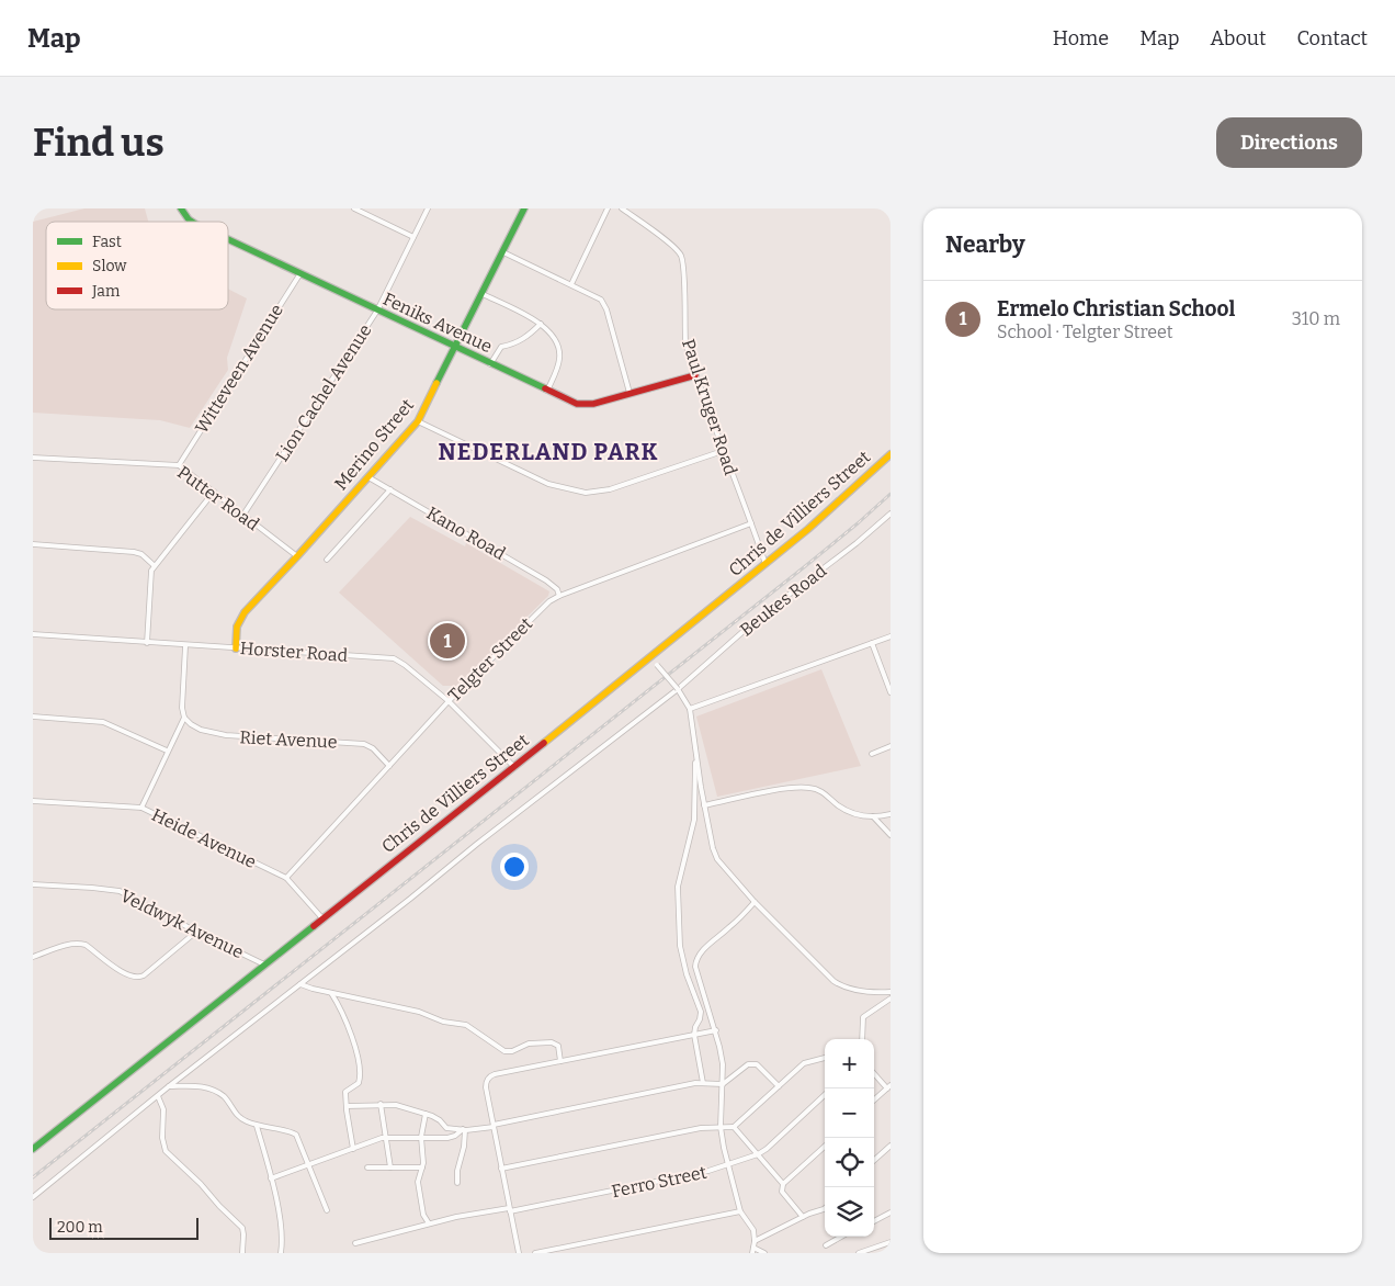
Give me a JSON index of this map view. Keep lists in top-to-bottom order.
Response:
{
  "streets": {
    "street": [
      "Feniks Avenue",
      "Witteveen Avenue",
      "Lion Cachel Avenue",
      "Paul Kruger Road",
      "Merino Street",
      "Putter Road",
      "Chris de Villiers Street",
      "Kano Road",
      "Beukes Road",
      "Horster Road",
      "Telgter Street",
      "Riet Avenue",
      "Heide Avenue",
      "Veldwyk Avenue",
      "Ferro Street"
    ]
  },
  "crossings": [
    ["Feniks Avenue", "Witteveen Avenue"],
    ["Feniks Avenue", "Lion Cachel Avenue"],
    ["Feniks Avenue", "Paul Kruger Road"],
    ["Feniks Avenue", "Merino Street"],
    ["Witteveen Avenue", "Putter Road"],
    ["Lion Cachel Avenue", "Putter Road"],
    ["Paul Kruger Road", "Chris de Villiers Street"],
    ["Paul Kruger Road", "Telgter Street"],
    ["Merino Street", "Putter Road"],
    ["Merino Street", "Kano Road"],
    ["Merino Street", "Horster Road"],
    ["Chris de Villiers Street", "Horster Road"],
    ["Chris de Villiers Street", "Heide Avenue"],
    ["Chris de Villiers Street", "Veldwyk Avenue"],
    ["Kano Road", "Telgter Street"],
    ["Horster Road", "Telgter Street"],
    ["Telgter Street", "Riet Avenue"],
    ["Telgter Street", "Heide Avenue"]
  ],
  "districts": ["NEDERLAND PARK"],
  "legend": ["Fast", "Slow", "Jam"],
  "scale_bar": "200 m",
  "page": {
    "header": "Map",
    "nav": [
      "Home",
      "Map",
      "About",
      "Contact"
    ],
    "buttons": "Directions",
    "title": "Find us",
    "heading": "Nearby",
    "list": [
      {
        "mark": "1",
        "name": "Ermelo Christian School",
        "note": "School · Telgter Street",
        "value": "310 m"
      }
    ],
    "pins": "1",
    "map_buttons": ["+", "−"],
    "scale": "200 m"
  }
}
